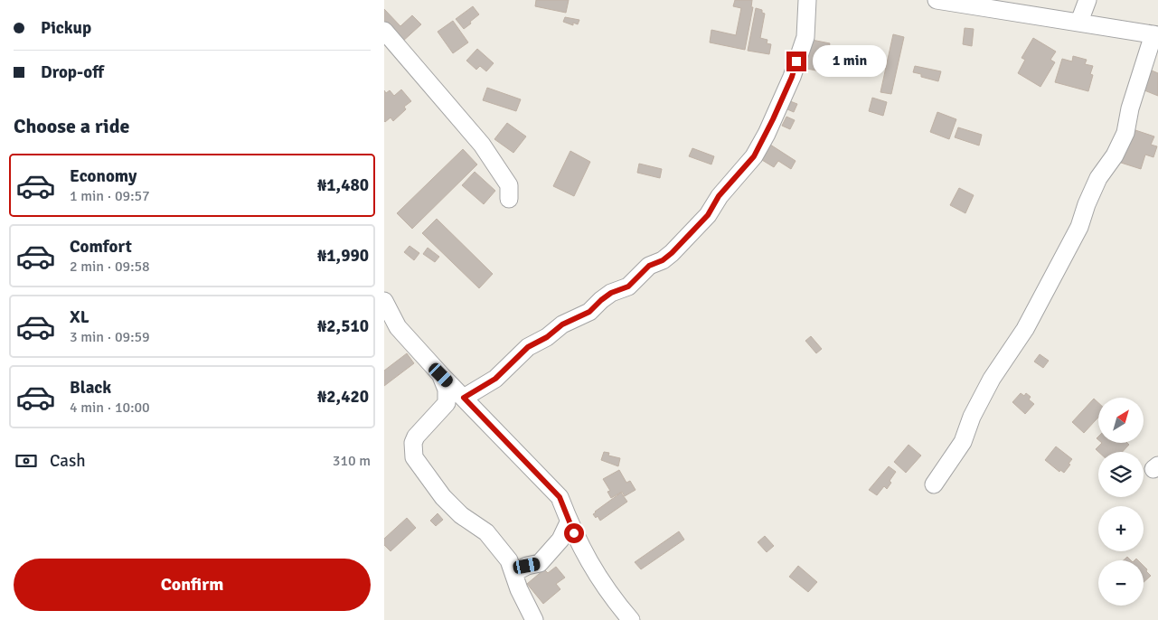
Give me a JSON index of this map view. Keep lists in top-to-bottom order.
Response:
{
  "north": "top right",
  "page": {
    "banner": ["Pickup", "Drop-off"],
    "bubble": "1 min",
    "heading": "Choose a ride",
    "list": [
      {
        "name": "Economy",
        "note": "1 min · 09:57",
        "value": "₦1,480"
      },
      {
        "name": "Comfort",
        "note": "2 min · 09:58",
        "value": "₦1,990"
      },
      {
        "name": "XL",
        "note": "3 min · 09:59",
        "value": "₦2,510"
      },
      {
        "name": "Black",
        "note": "4 min · 10:00",
        "value": "₦2,420"
      }
    ],
    "map_buttons": ["+", "−"],
    "pay": ["Cash", "310 m"],
    "buttons": "Confirm"
  }
}
